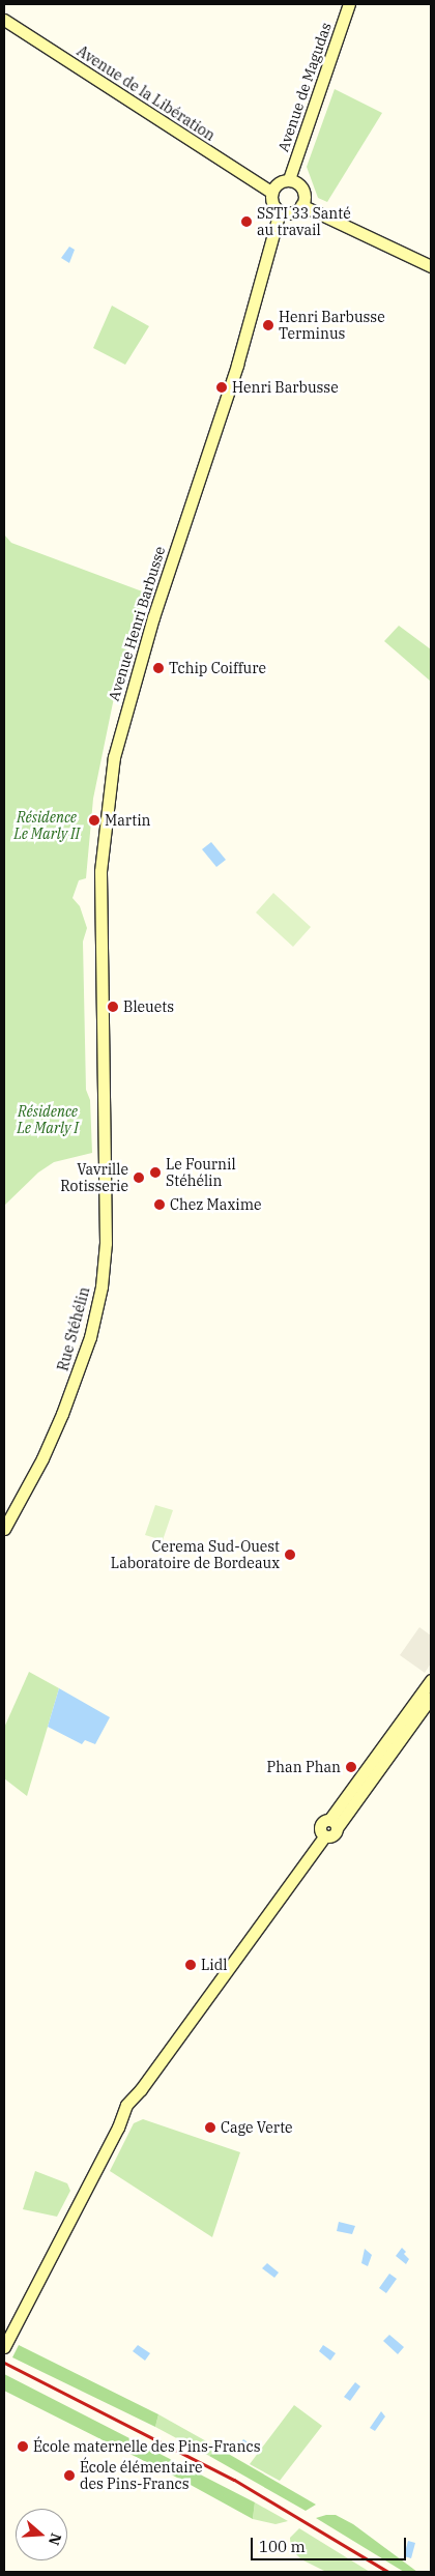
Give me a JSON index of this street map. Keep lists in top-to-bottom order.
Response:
{
  "streets": {
    "main road": [
      "Avenue de Magudas",
      "Avenue de la Libération",
      "Avenue Henri Barbusse",
      "Rue Stéhélin"
    ]
  },
  "crossings": [
    ["Avenue de Magudas", "Avenue de la Libération"],
    ["Avenue de Magudas", "Avenue Henri Barbusse"],
    ["Avenue de la Libération", "Avenue Henri Barbusse"],
    ["Avenue Henri Barbusse", "Rue Stéhélin"]
  ],
  "parks": ["Résidence Le Marly II", "Résidence Le Marly I"],
  "places": [
    "SSTI 33 Santé au travail",
    "Henri Barbusse Terminus",
    "Henri Barbusse",
    "Tchip Coiffure",
    "Martin",
    "Bleuets",
    "Le Fournil Stéhélin",
    "Vavrille Rotisserie",
    "Chez Maxime",
    "Cerema Sud-Ouest Laboratoire de Bordeaux",
    "Phan Phan",
    "Lidl",
    "Cage Verte",
    "École maternelle des Pins-Francs",
    "École élémentaire des Pins-Francs"
  ],
  "scale_bar": "100 m",
  "north": "right"
}
